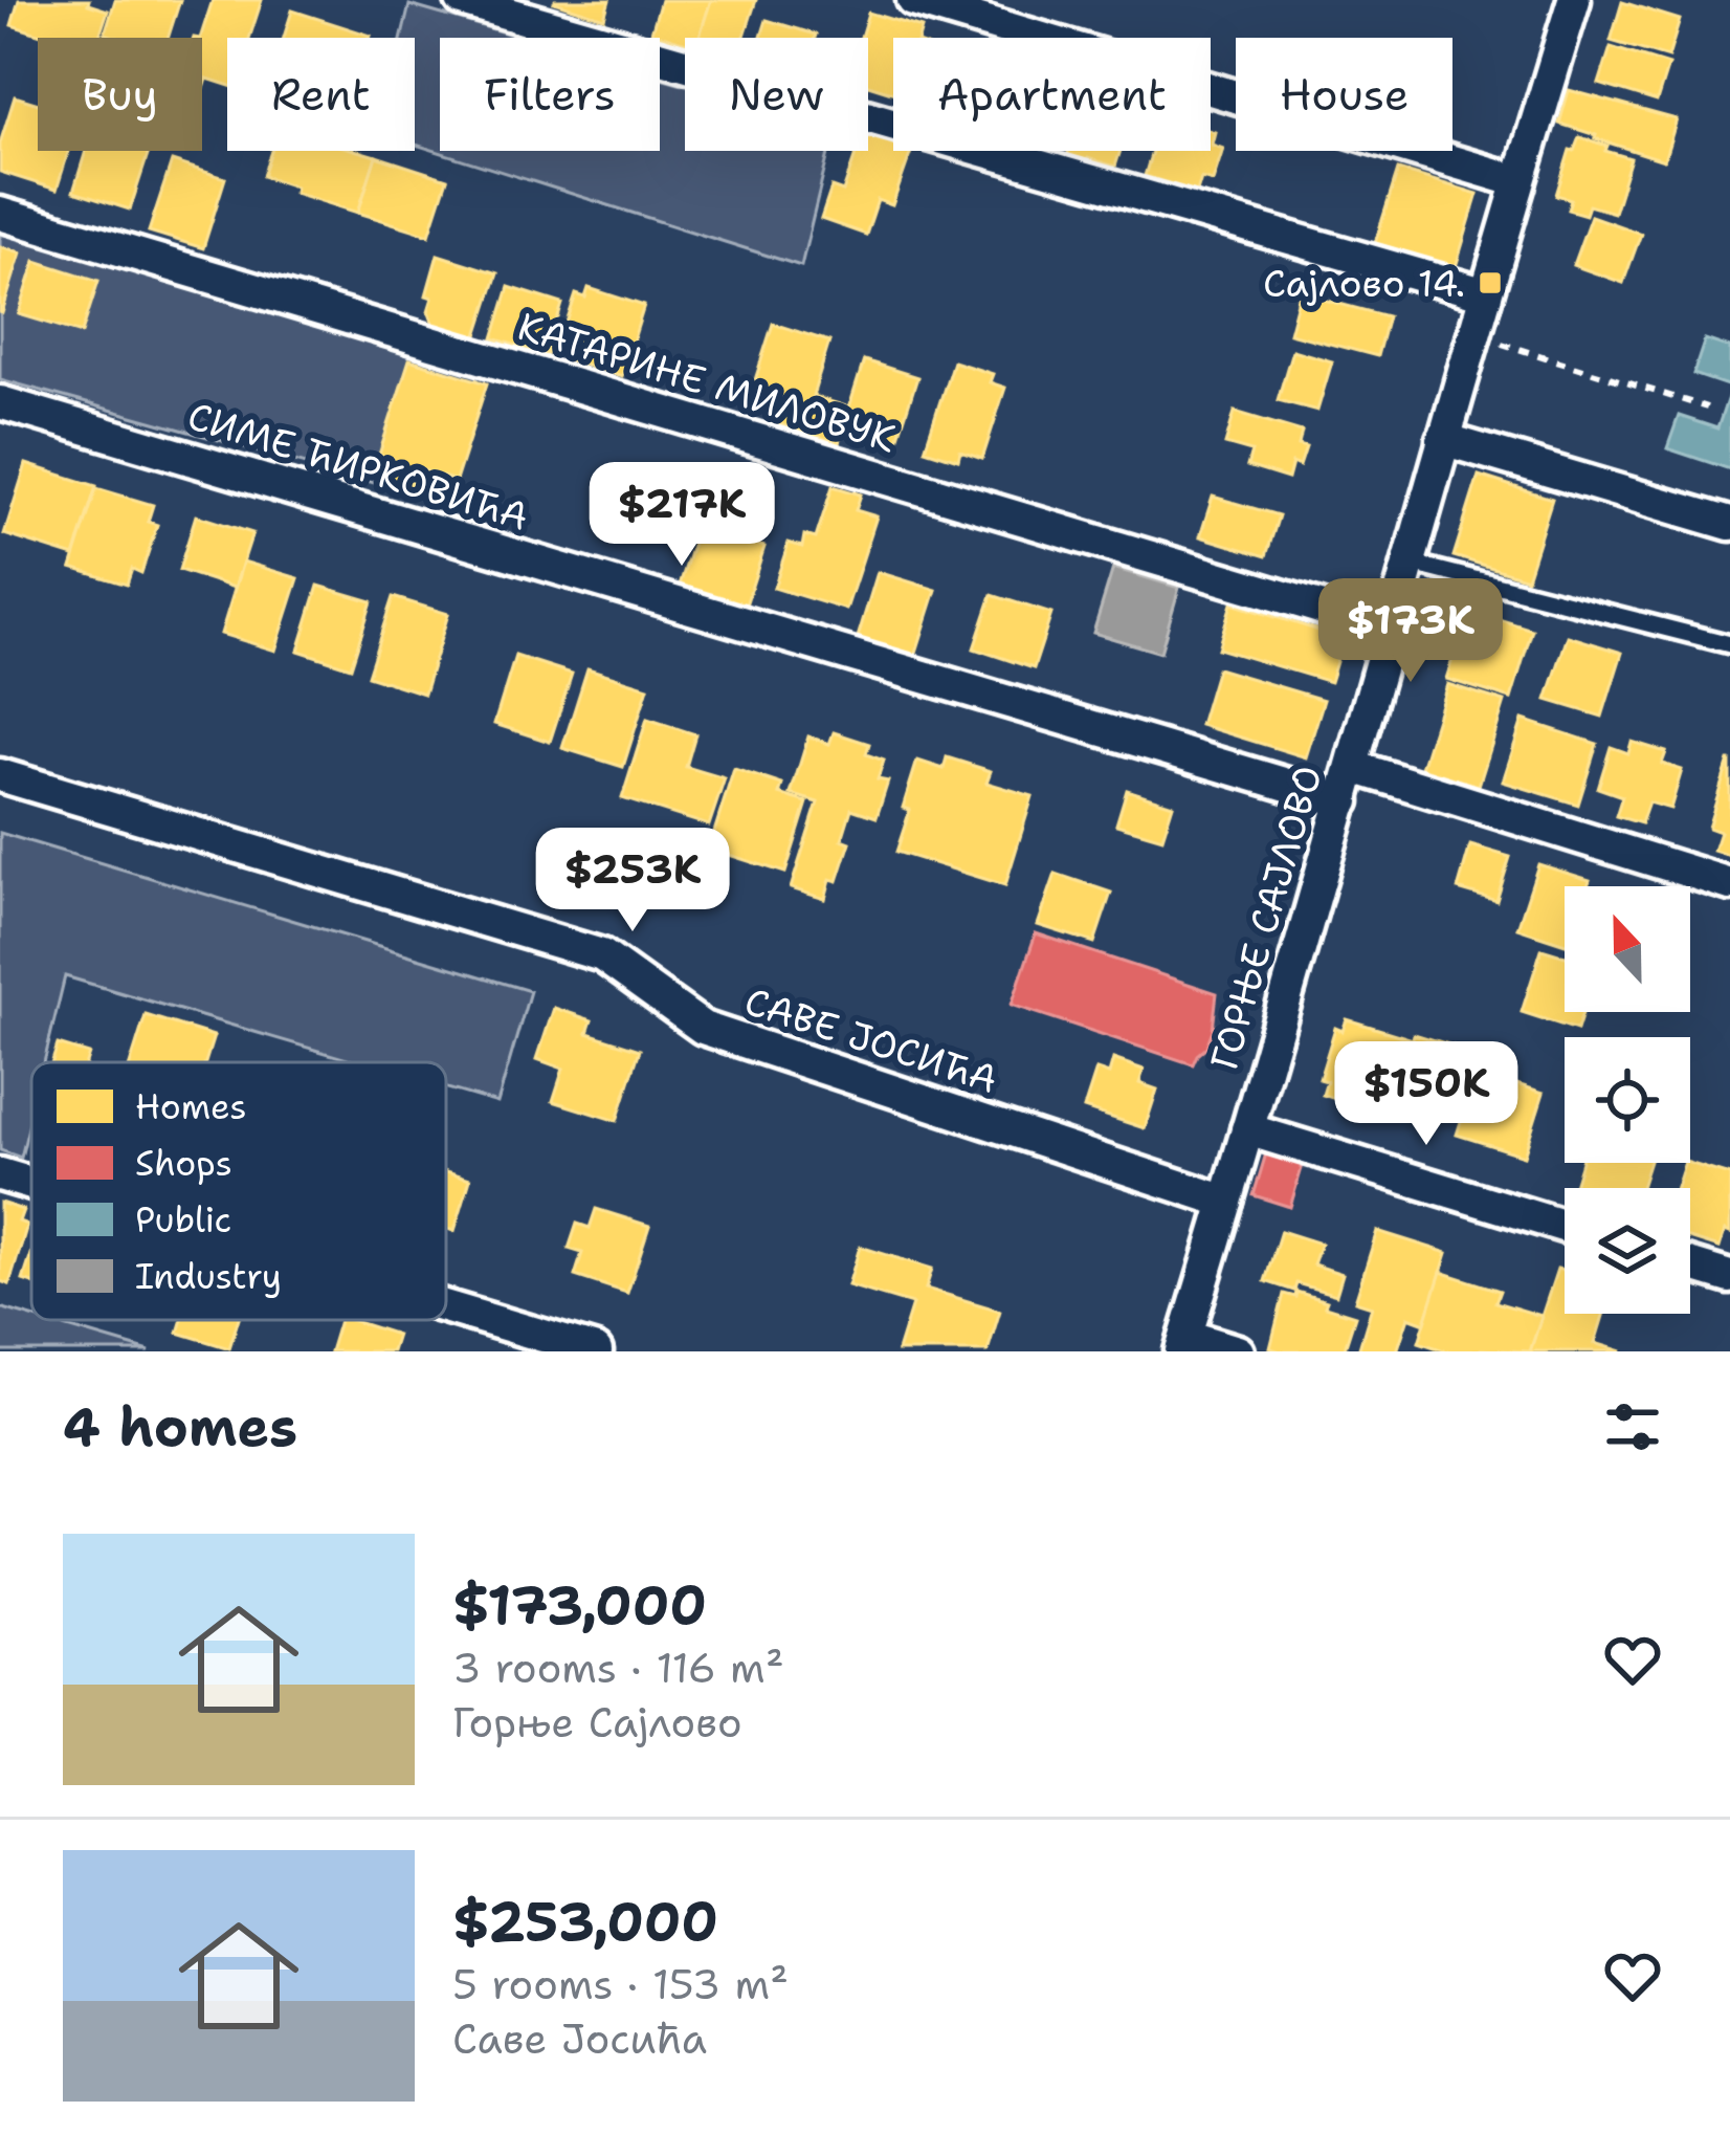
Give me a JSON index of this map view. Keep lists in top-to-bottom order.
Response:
{
  "streets": {
    "street": [
      "КАТАРИНЕ МИЛОВУК",
      "СИМЕ ЋИРКОВИЋА",
      "ГОРЊЕ САЈЛОВО",
      "САВЕ ЈОСИЋА"
    ]
  },
  "crossings": [
    ["КАТАРИНЕ МИЛОВУК", "ГОРЊЕ САЈЛОВО"],
    ["СИМЕ ЋИРКОВИЋА", "ГОРЊЕ САЈЛОВО"],
    ["ГОРЊЕ САЈЛОВО", "САВЕ ЈОСИЋА"]
  ],
  "places": {
    "transit": ["Сајлово 14."]
  },
  "legend": [
    "Homes",
    "Shops",
    "Public",
    "Industry"
  ],
  "north": "top",
  "page": {
    "chip": [
      "Buy",
      "Rent",
      "Filters",
      "New",
      "Apartment",
      "House"
    ],
    "price": [
      "$217K",
      "$173K",
      "$253K",
      "$150K"
    ],
    "heading": "4 homes",
    "list": [
      {
        "name": "$173,000",
        "note": "3 rooms · 116 m² · Горње Сајлово"
      },
      {
        "name": "$253,000",
        "note": "5 rooms · 153 m² · Саве Јосића"
      }
    ]
  }
}
